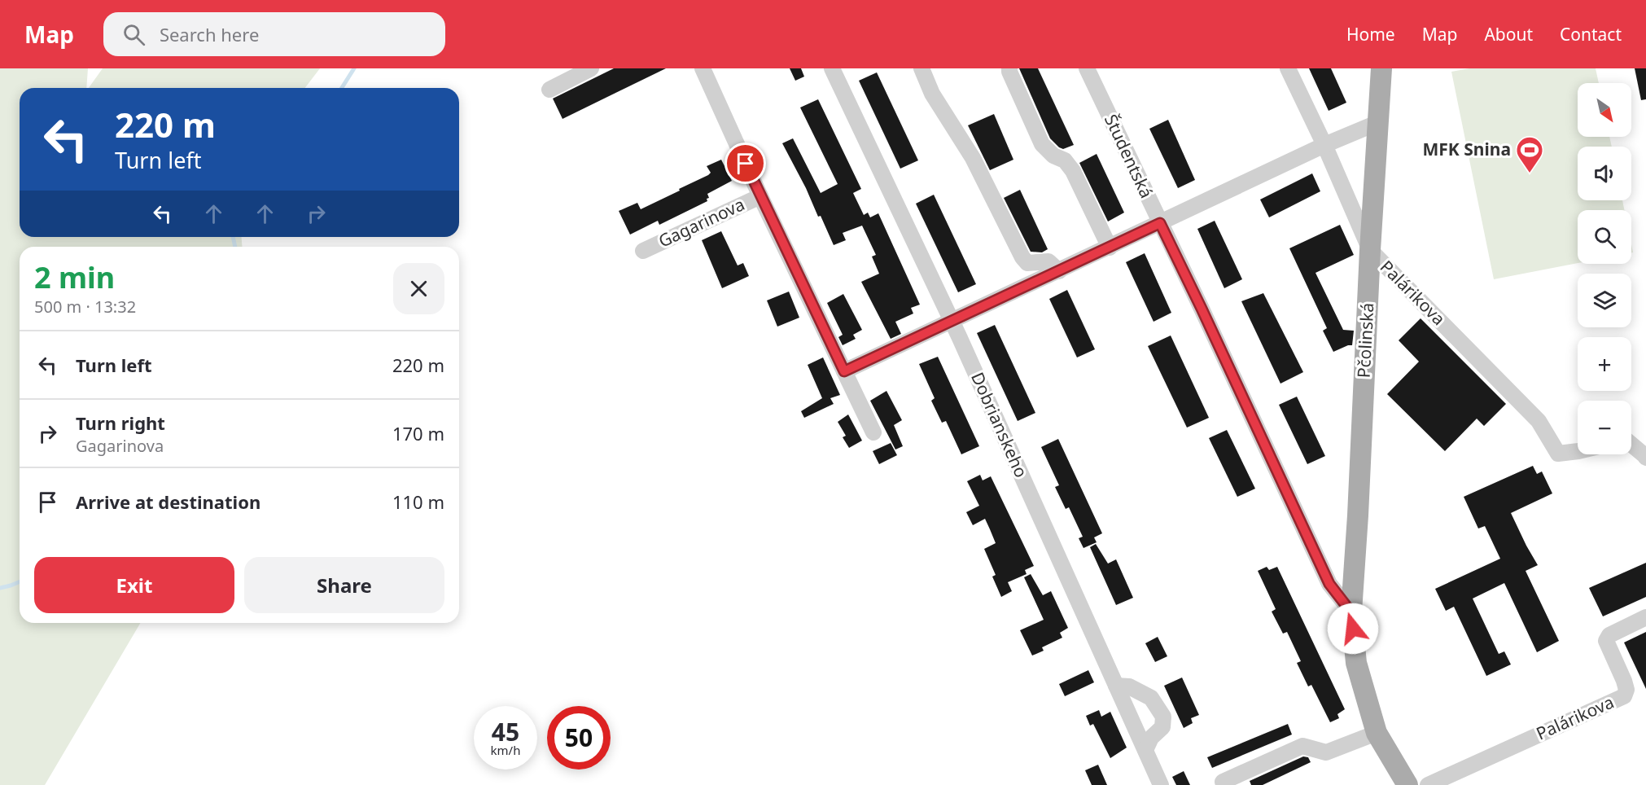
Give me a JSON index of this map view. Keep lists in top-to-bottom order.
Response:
{
  "streets": {
    "main road": ["Pčolinská"],
    "street": [
      "Študentská",
      "Gagarinova",
      "Palárikova",
      "Dobrianskeho"
    ]
  },
  "crossings": [
    ["Študentská", "Pčolinská"],
    ["Palárikova", "Pčolinská"]
  ],
  "places": {
    "sports": ["MFK Snina"]
  },
  "north": "bottom right",
  "page": {
    "header": "Map",
    "search": "Search here",
    "nav": [
      "Home",
      "Map",
      "About",
      "Contact"
    ],
    "map_buttons": ["+", "−"],
    "turn": ["220 m", "Turn left"],
    "heading": ["2 min", "500 m · 13:32"],
    "list": [
      {
        "name": "Turn left",
        "value": "220 m"
      },
      {
        "name": "Turn right",
        "note": "Gagarinova",
        "value": "170 m"
      },
      {
        "name": "Arrive at destination",
        "value": "110 m"
      }
    ],
    "buttons": ["Exit", "Share"],
    "speed": "45 km/h",
    "limit": "50"
  }
}
